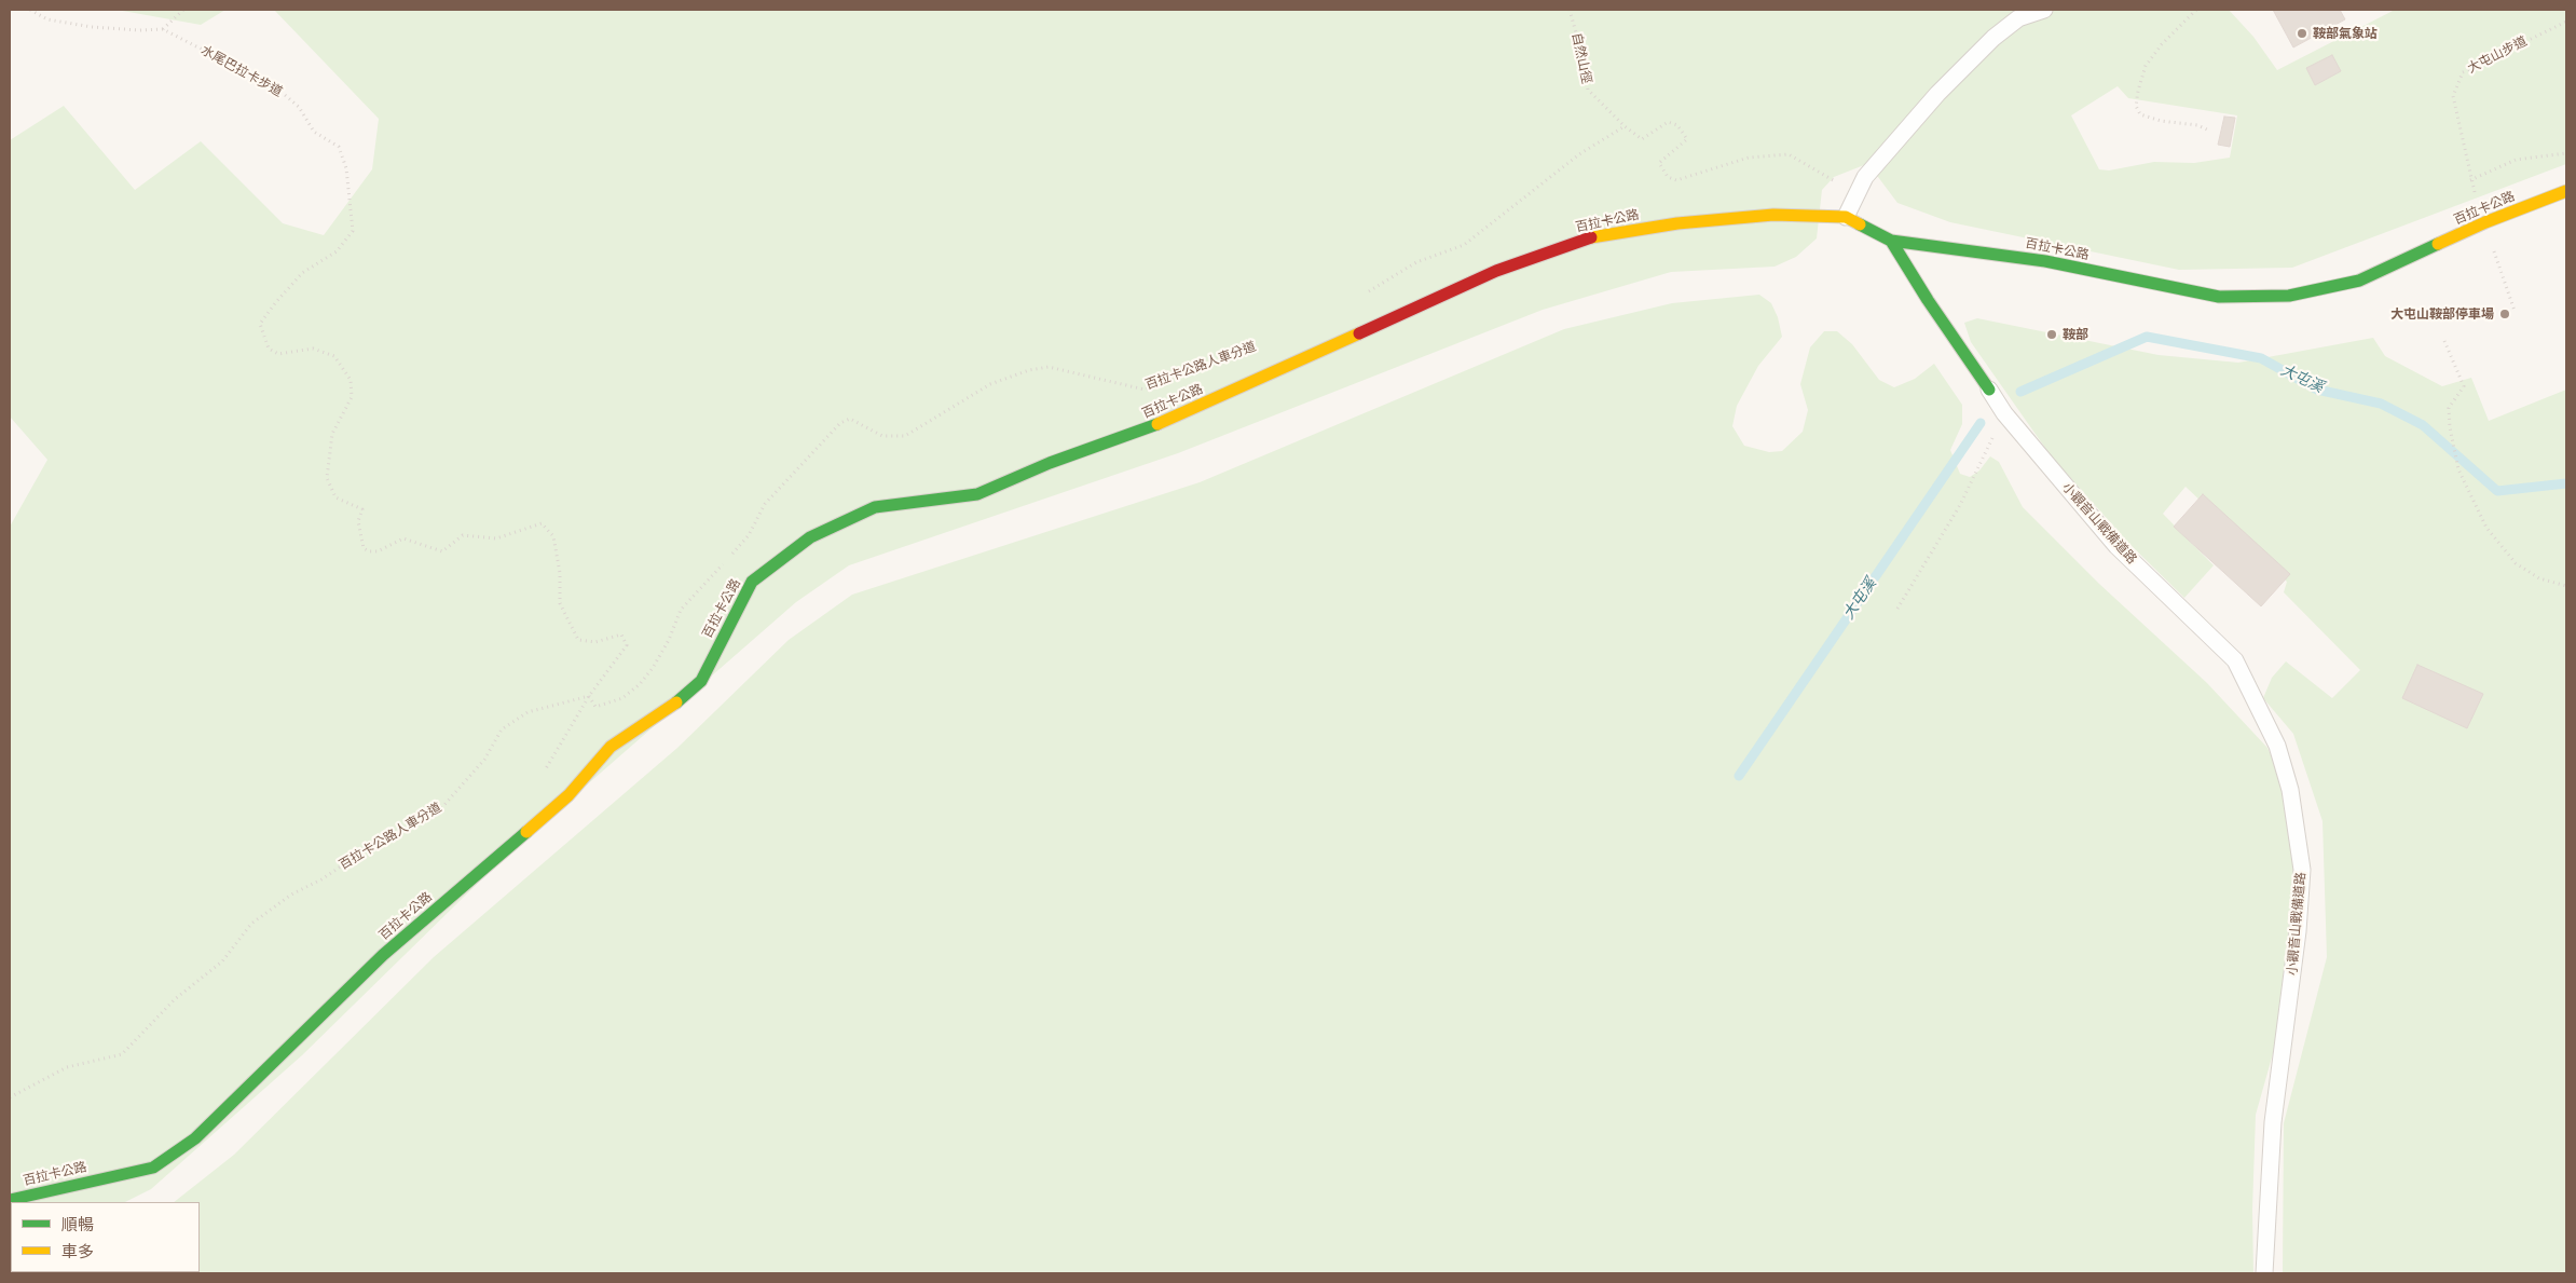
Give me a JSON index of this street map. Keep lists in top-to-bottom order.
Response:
{
  "streets": {
    "main road": ["百拉卡公路"],
    "lane": ["小觀音山戰備道路"],
    "path": [
      "大屯山步道",
      "自然山徑",
      "水尾巴拉卡步道",
      "百拉卡公路人車分道"
    ]
  },
  "crossings": [
    ["水尾巴拉卡步道", "百拉卡公路人車分道"]
  ],
  "water": ["大屯溪"],
  "places": ["鞍部氣象站", "大屯山鞍部停車場", "鞍部"],
  "legend": ["順暢", "車多"]
}
